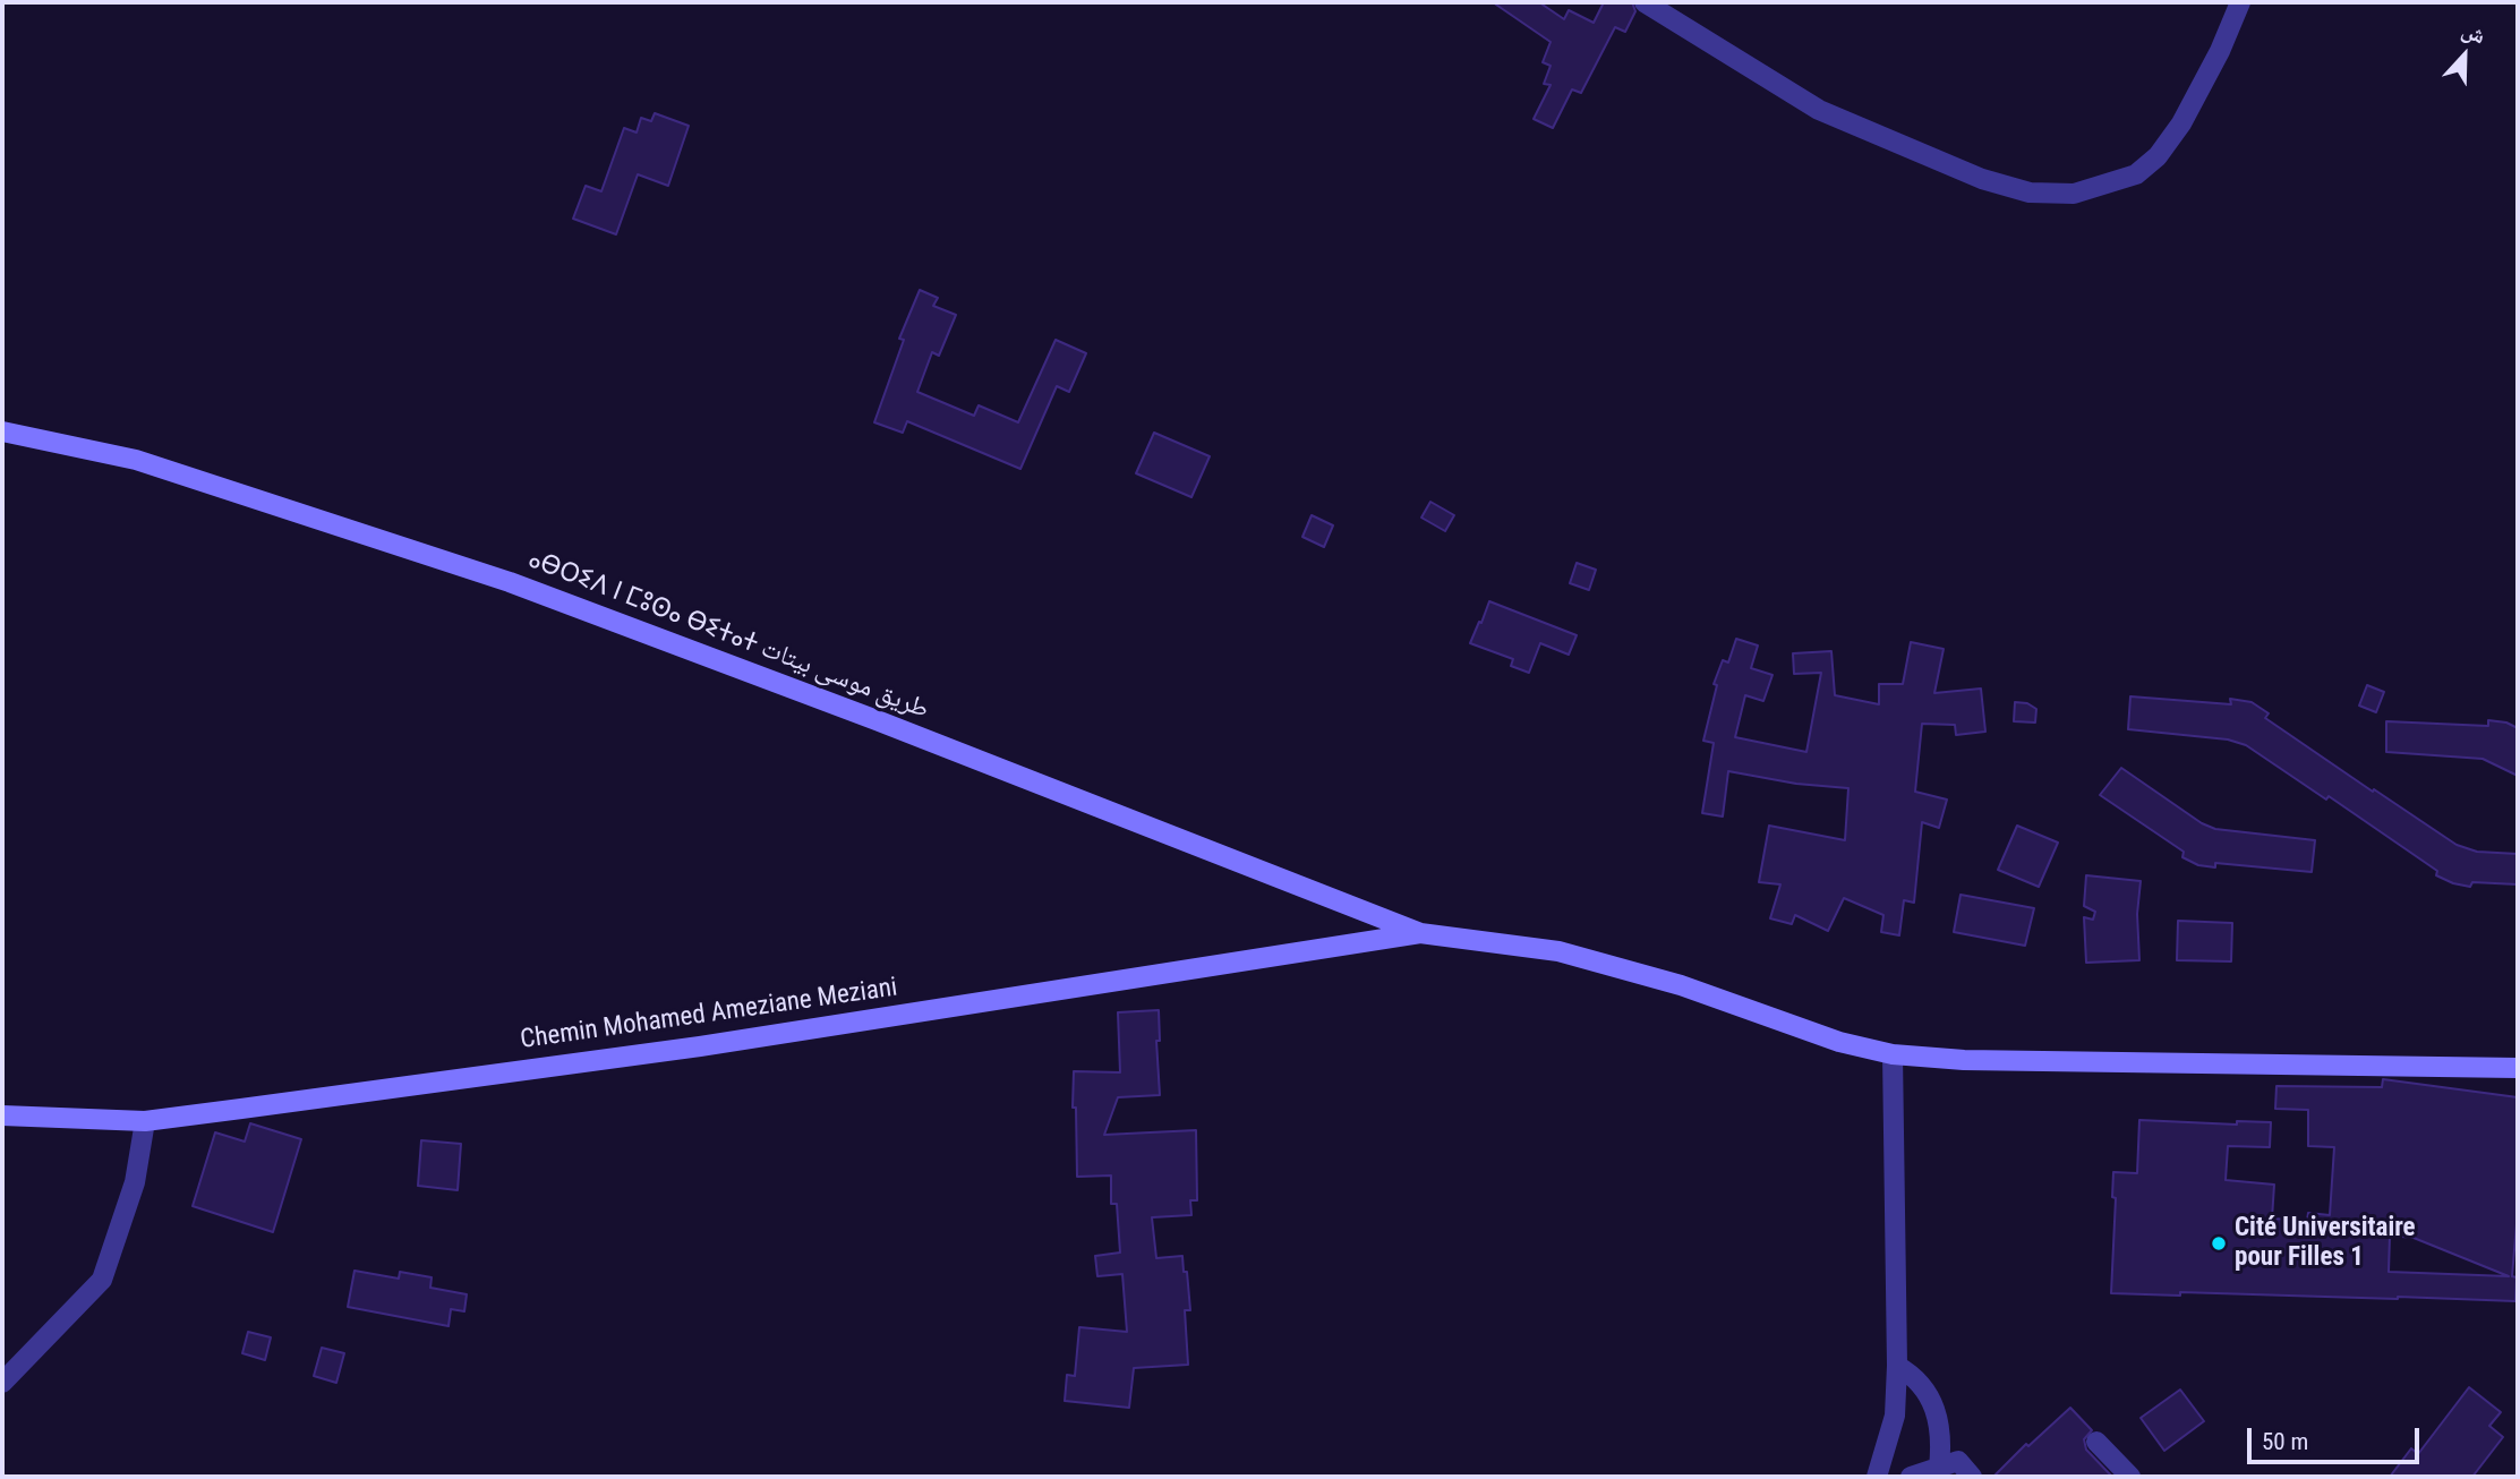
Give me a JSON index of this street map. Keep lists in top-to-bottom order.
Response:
{
  "streets": {
    "main road": ["ⴰⴱⵔⵉⴷ ⵏ ⵎⵓⵙⴰ ⴱⵉⵜⴰⵜ طريق موسى بيتات", "Chemin Mohamed Ameziane Meziani"]
  },
  "crossings": [
    ["ⴰⴱⵔⵉⴷ ⵏ ⵎⵓⵙⴰ ⴱⵉⵜⴰⵜ طريق موسى بيتات", "Chemin Mohamed Ameziane Meziani"]
  ],
  "places": ["Cité Universitaire pour Filles 1"],
  "scale_bar": "50 m",
  "north": "top"
}
